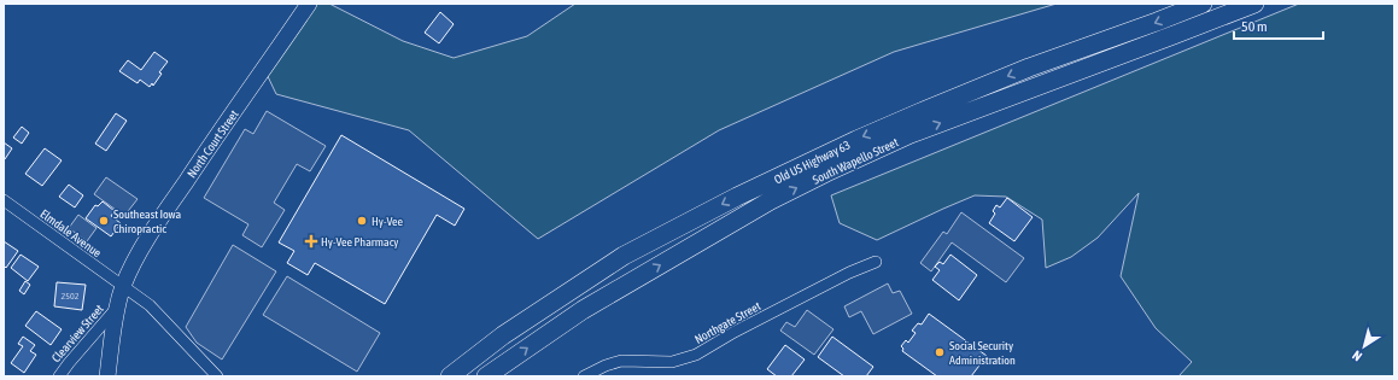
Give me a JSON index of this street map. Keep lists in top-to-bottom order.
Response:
{
  "streets": {
    "highway": ["South Wapello Street", "Old US Highway 63"],
    "main road": ["North Court Street"],
    "street": ["Elmdale Avenue", "Northgate Street", "Clearview Street"]
  },
  "crossings": [
    ["North Court Street", "Elmdale Avenue"],
    ["North Court Street", "Clearview Street"]
  ],
  "one_way": ["South Wapello Street", "Old US Highway 63"],
  "places": {
    "other": ["Southeast Iowa Chiropractic", "Hy-Vee", "Social Security Administration"],
    "health": ["Hy-Vee Pharmacy"]
  },
  "house_numbers": ["2502"],
  "scale_bar": "50 m",
  "north": "bottom left"
}
